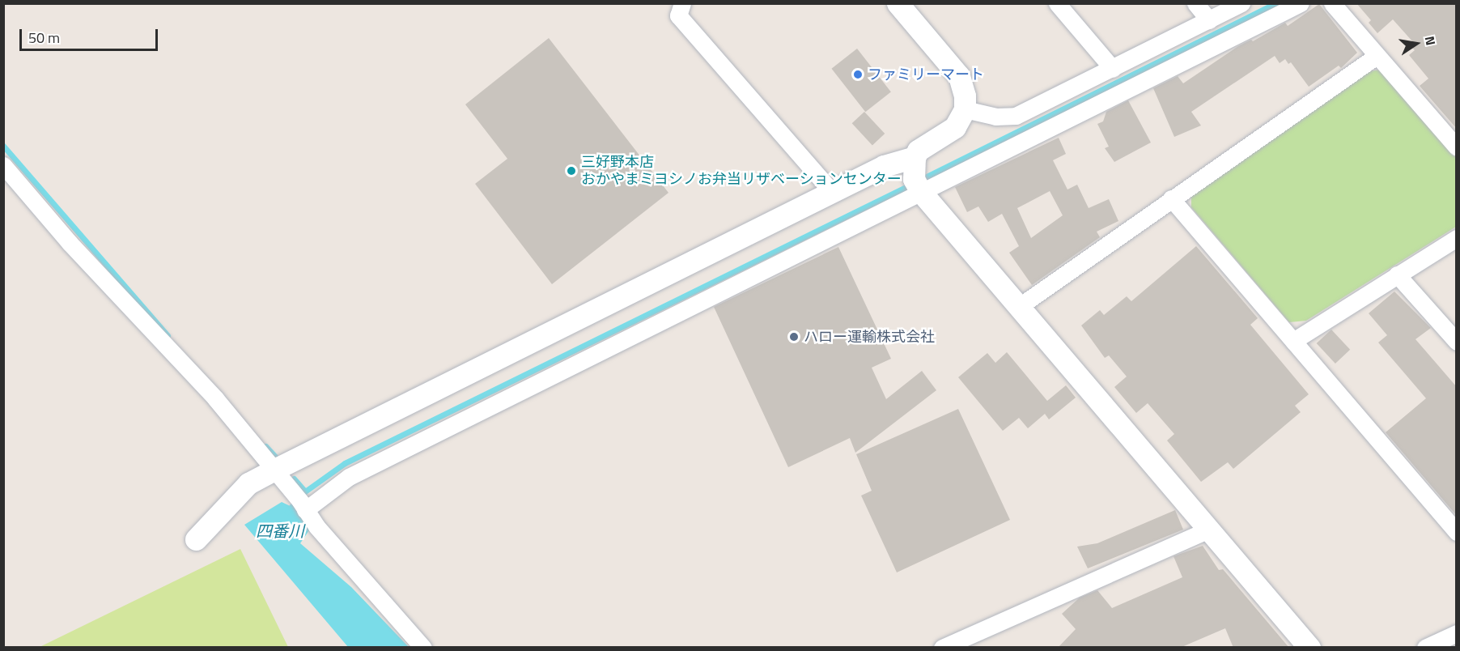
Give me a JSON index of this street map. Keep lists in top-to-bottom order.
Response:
{
  "water": ["四番川"],
  "places": ["ファミリーマート", "三好野本店 おかやまミヨシノお弁当リザベーションセンター", "ハロー運輸株式会社"],
  "scale_bar": "50 m",
  "north": "right"
}
